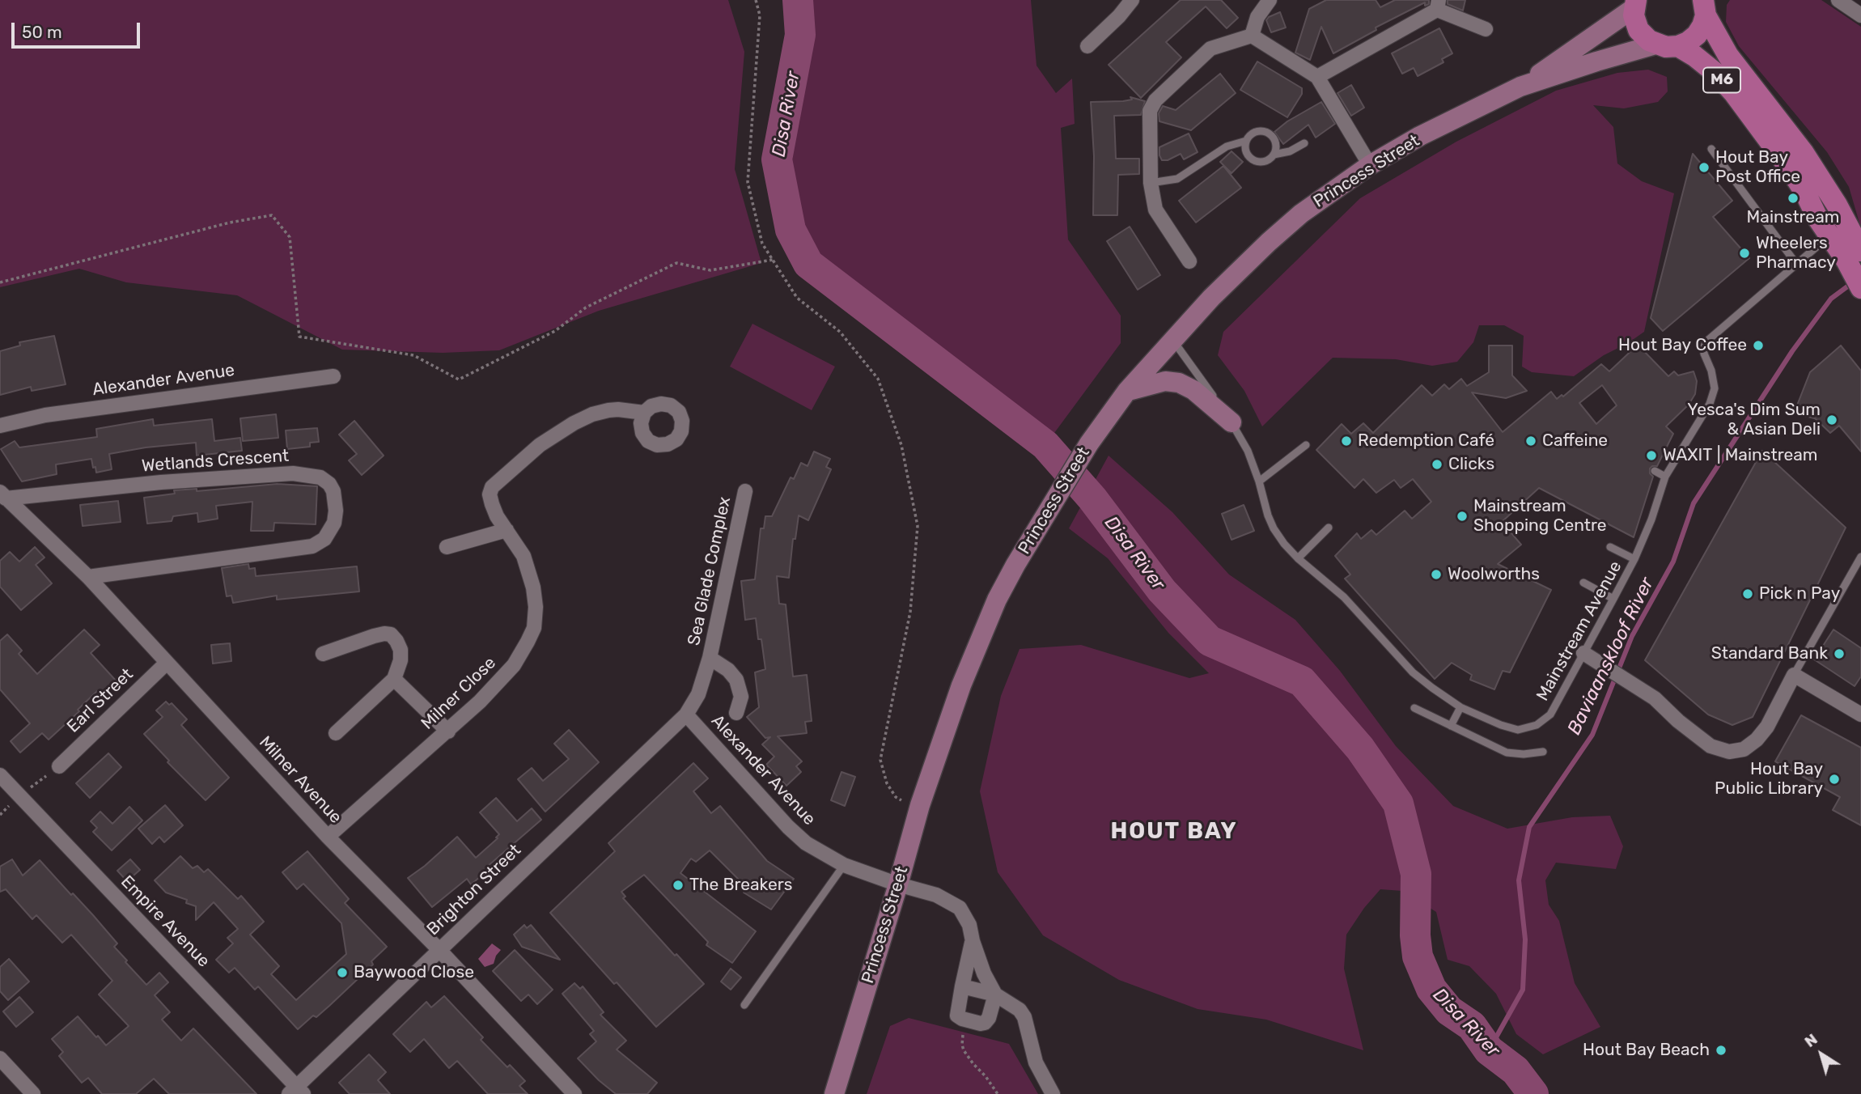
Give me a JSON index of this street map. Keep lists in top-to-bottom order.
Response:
{
  "streets": {
    "main road": ["M6"],
    "street": [
      "Princess Street",
      "Alexander Avenue",
      "Wetlands Crescent",
      "Sea Glade Complex",
      "Milner Close",
      "Earl Street",
      "Milner Avenue",
      "Brighton Street",
      "Empire Avenue"
    ],
    "lane": ["Mainstream Avenue"]
  },
  "crossings": [
    ["M6", "Mainstream Avenue"],
    ["Princess Street", "Alexander Avenue"],
    ["Princess Street", "Mainstream Avenue"],
    ["Alexander Avenue", "Sea Glade Complex"],
    ["Alexander Avenue", "Brighton Street"],
    ["Wetlands Crescent", "Milner Avenue"],
    ["Sea Glade Complex", "Brighton Street"],
    ["Milner Close", "Milner Avenue"],
    ["Earl Street", "Milner Avenue"],
    ["Milner Avenue", "Brighton Street"],
    ["Brighton Street", "Empire Avenue"]
  ],
  "districts": ["HOUT BAY"],
  "water": ["Disa River", "Baviaanskloof River"],
  "places": [
    "Hout Bay Post Office",
    "Mainstream",
    "Wheelers Pharmacy",
    "Hout Bay Coffee",
    "Yesca's Dim Sum & Asian Deli",
    "Redemption Café",
    "Caffeine",
    "WAXIT | Mainstream",
    "Clicks",
    "Mainstream Shopping Centre",
    "Woolworths",
    "Pick n Pay",
    "Standard Bank",
    "Hout Bay Public Library",
    "The Breakers",
    "Baywood Close",
    "Hout Bay Beach"
  ],
  "scale_bar": "50 m",
  "north": "top left"
}
